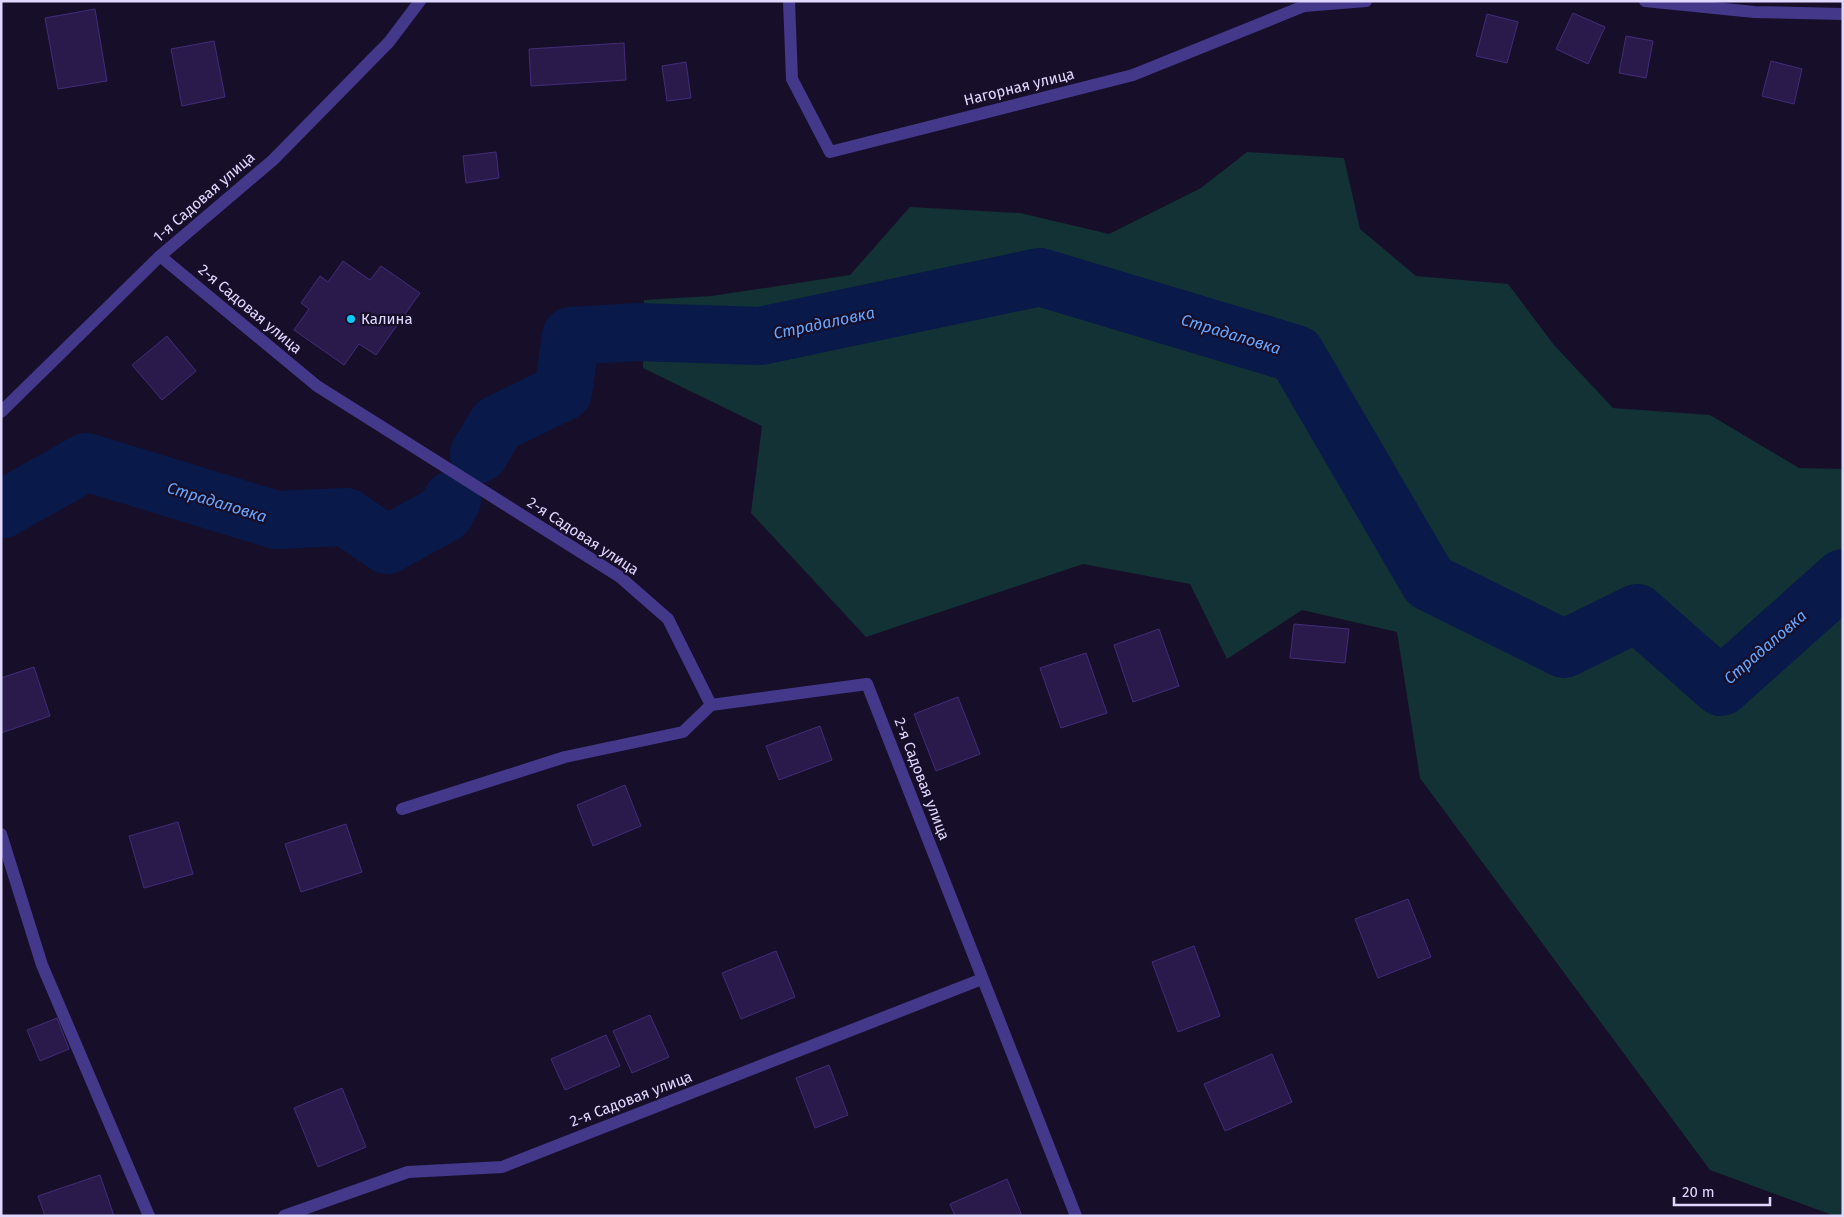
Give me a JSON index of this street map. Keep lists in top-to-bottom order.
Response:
{
  "streets": {
    "street": ["Нагорная улица", "1-я Садовая улица", "2-я Садовая улица"]
  },
  "crossings": [
    ["1-я Садовая улица", "2-я Садовая улица"]
  ],
  "water": ["Страдаловка"],
  "places": ["Калина"],
  "scale_bar": "20 m"
}
